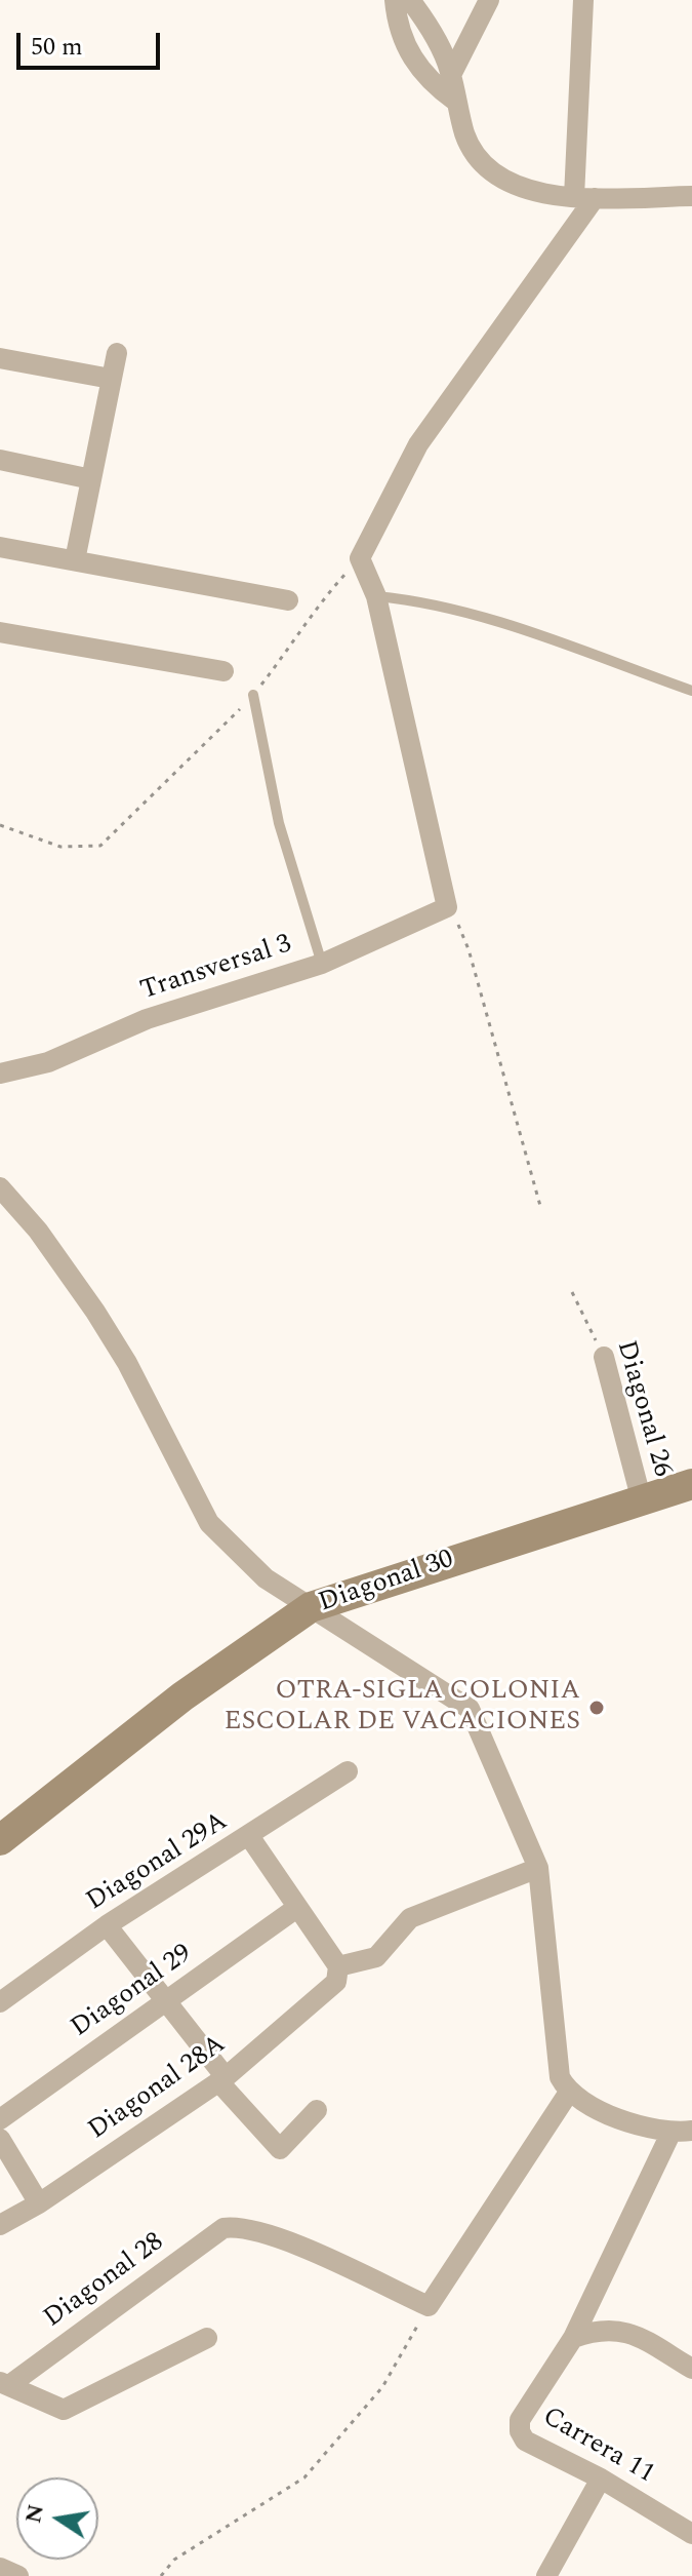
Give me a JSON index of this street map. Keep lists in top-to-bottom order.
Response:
{
  "streets": {
    "street": [
      "Transversal 3",
      "Diagonal 26",
      "Diagonal 30",
      "Diagonal 29A",
      "Diagonal 29",
      "Diagonal 28A",
      "Diagonal 28",
      "Carrera 11"
    ]
  },
  "crossings": [
    ["Diagonal 26", "Diagonal 30"]
  ],
  "places": ["OTRA-SIGLA COLONIA ESCOLAR DE VACACIONES"],
  "scale_bar": "50 m",
  "north": "left"
}
